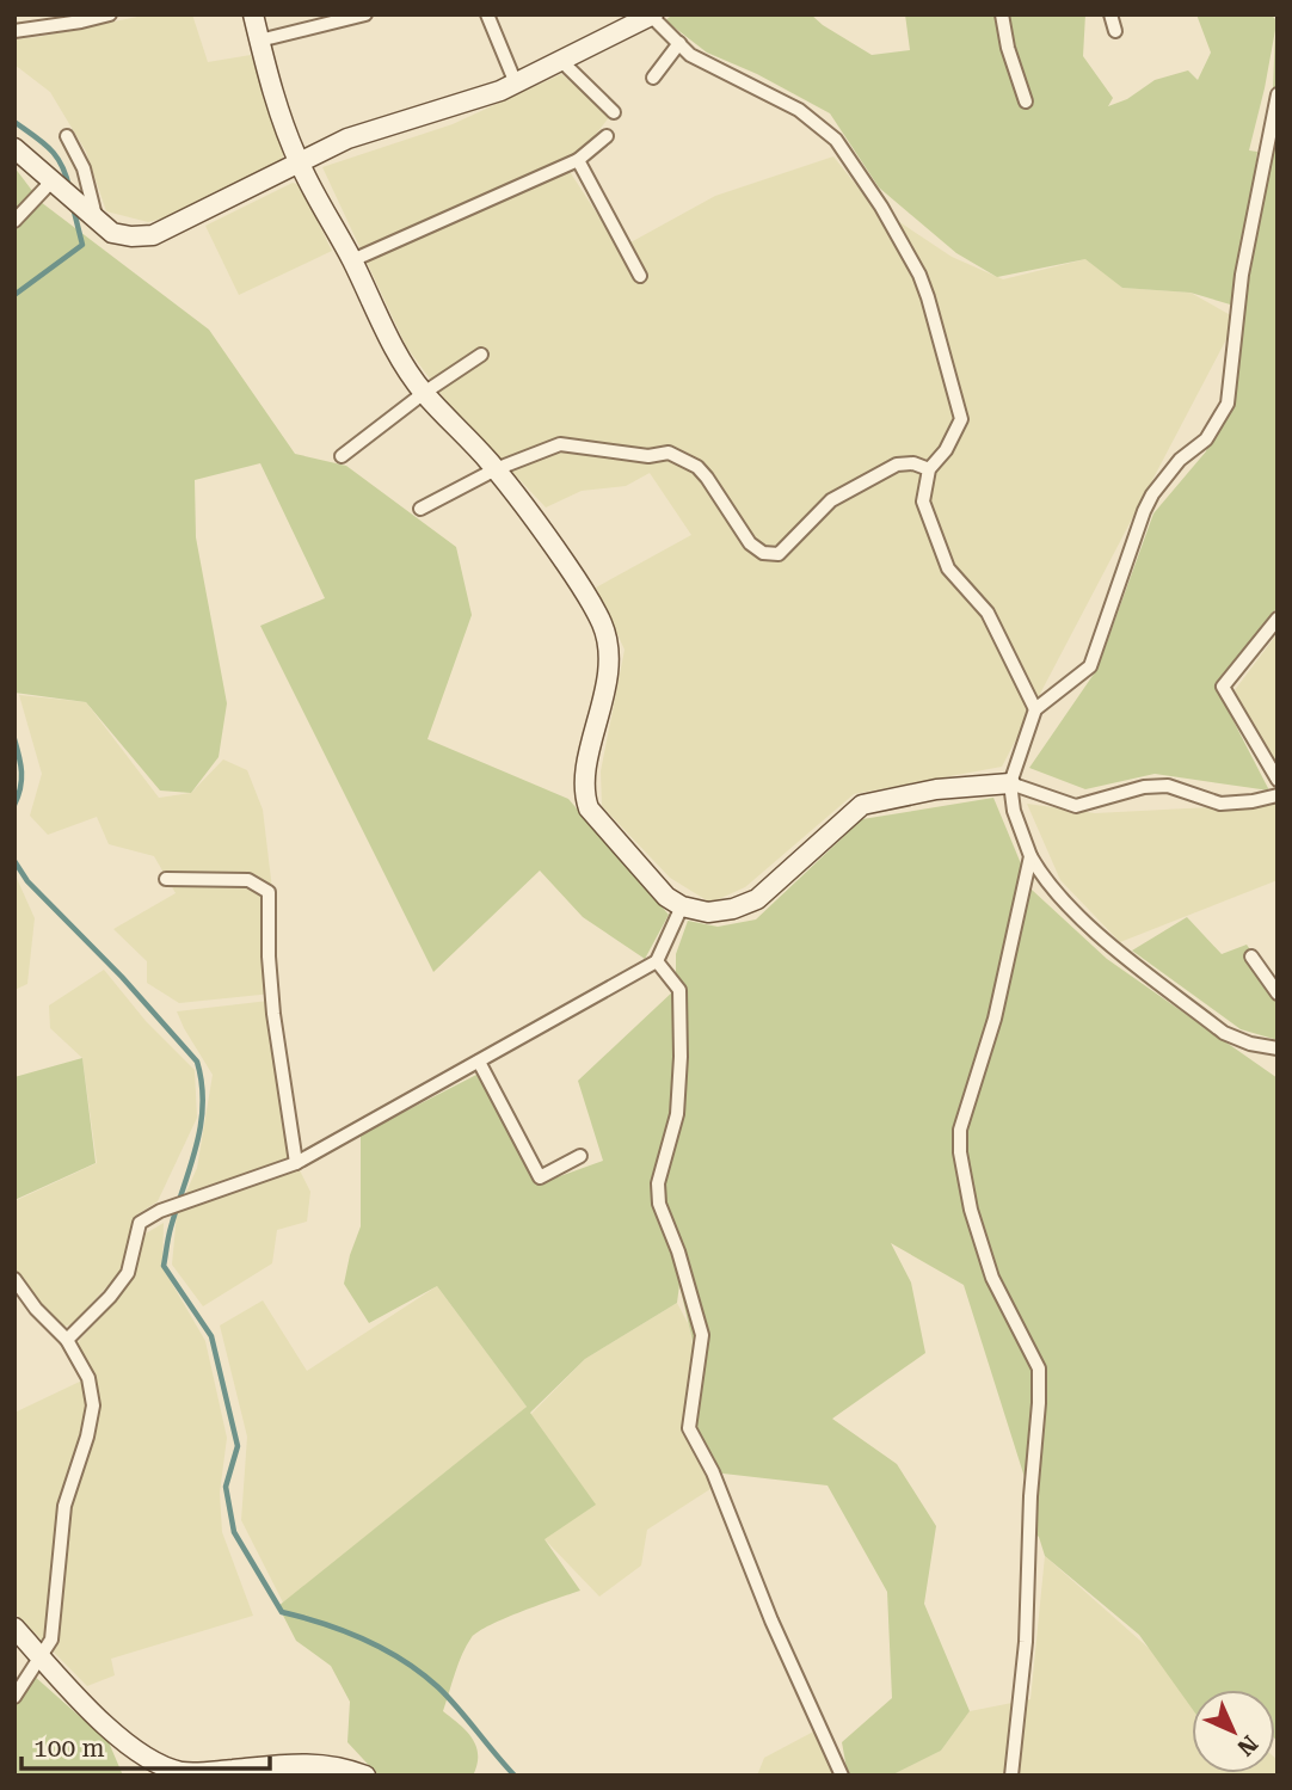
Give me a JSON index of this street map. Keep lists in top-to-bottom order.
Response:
{
  "scale_bar": "100 m",
  "north": "bottom right"
}
